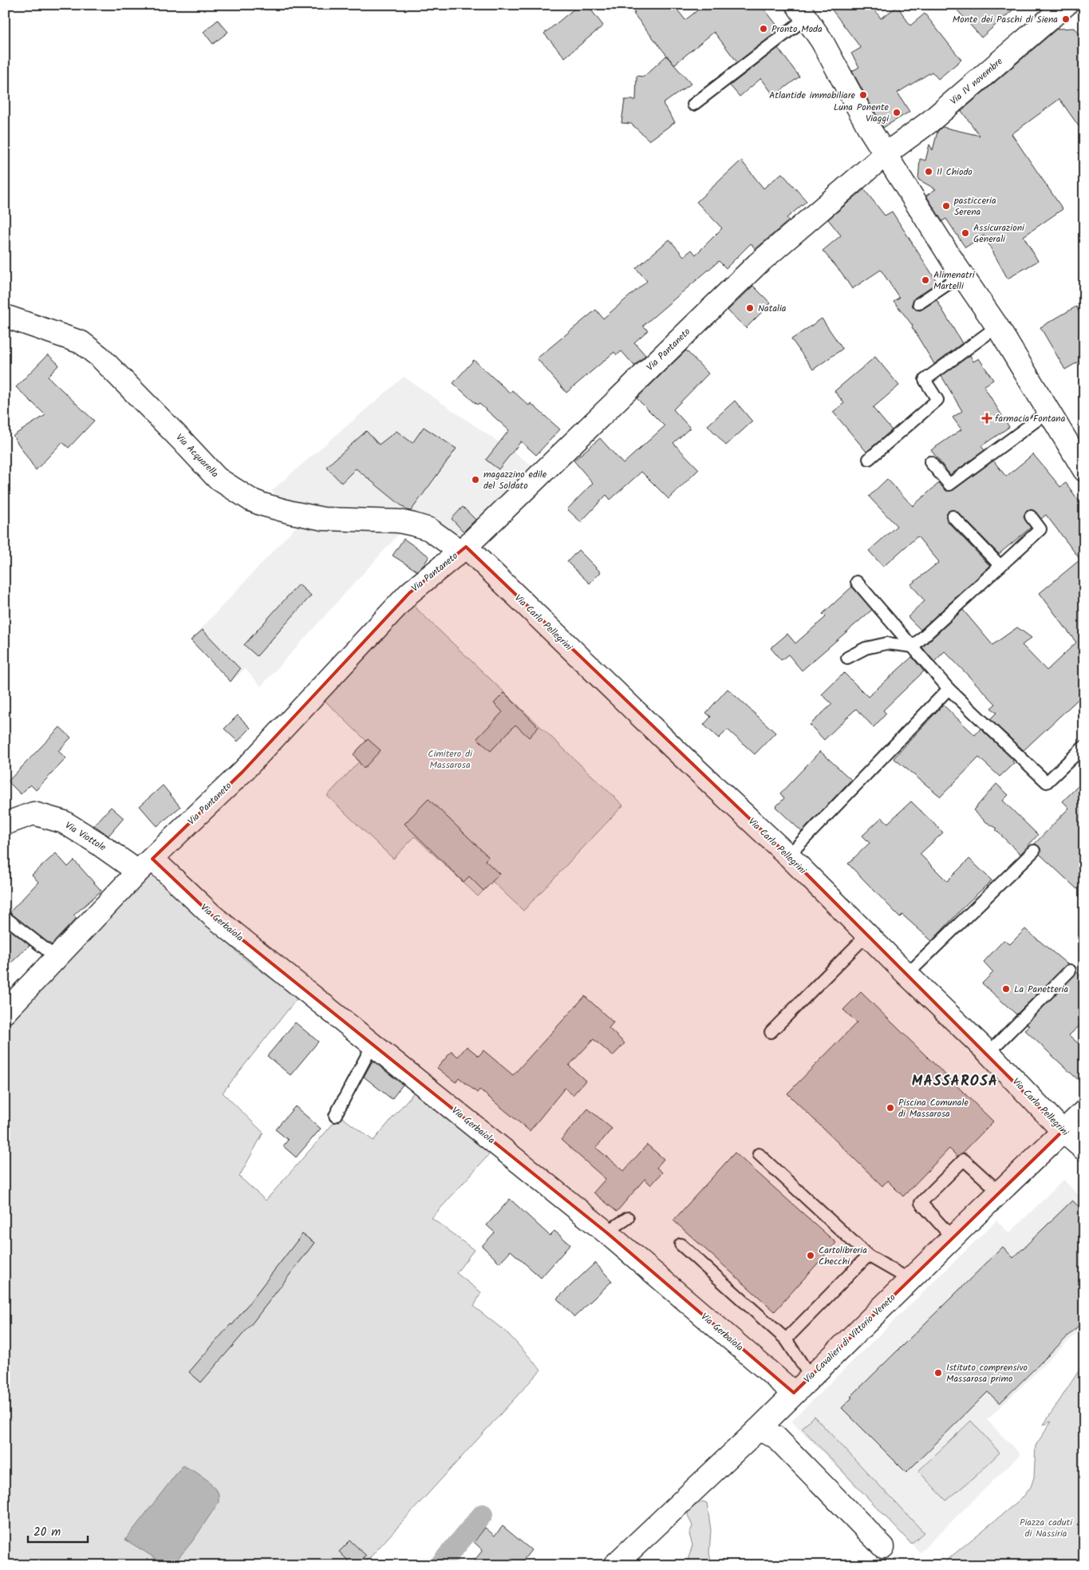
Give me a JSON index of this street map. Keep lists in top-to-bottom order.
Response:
{
  "streets": {
    "street": [
      "Via IV novembre",
      "Via Pantaneto",
      "Via Acquarella",
      "Via Carlo Pellegrini",
      "Via Viottole",
      "Via Gerbaiola",
      "Via Cavalieri di Vittorio Veneto"
    ]
  },
  "crossings": [
    ["Via IV novembre", "Via Pantaneto"],
    ["Via Pantaneto", "Via Acquarella"],
    ["Via Pantaneto", "Via Carlo Pellegrini"],
    ["Via Pantaneto", "Via Viottole"],
    ["Via Pantaneto", "Via Gerbaiola"],
    ["Via Acquarella", "Via Carlo Pellegrini"],
    ["Via Carlo Pellegrini", "Via Cavalieri di Vittorio Veneto"],
    ["Via Viottole", "Via Gerbaiola"],
    ["Via Gerbaiola", "Via Cavalieri di Vittorio Veneto"]
  ],
  "districts": ["MASSAROSA"],
  "parks": ["Cimitero di Massarosa", "Piazza caduti di Nassiria"],
  "places": {
    "other": [
      "Monte dei Paschi di Siena",
      "Pronto Moda",
      "Atlantide immobiliare",
      "Luna Ponente Viaggi",
      "Il Chiodo",
      "pasticceria Serena",
      "Assicurazioni Generali",
      "Alimenatri Martelli",
      "Natalia",
      "magazzino edile del Soldato",
      "La Panetteria",
      "Piscina Comunale di Massarosa",
      "Cartolibreria Checchi",
      "Istituto comprensivo Massarosa primo"
    ],
    "health": ["farmacia Fontana"]
  },
  "scale_bar": "20 m"
}
